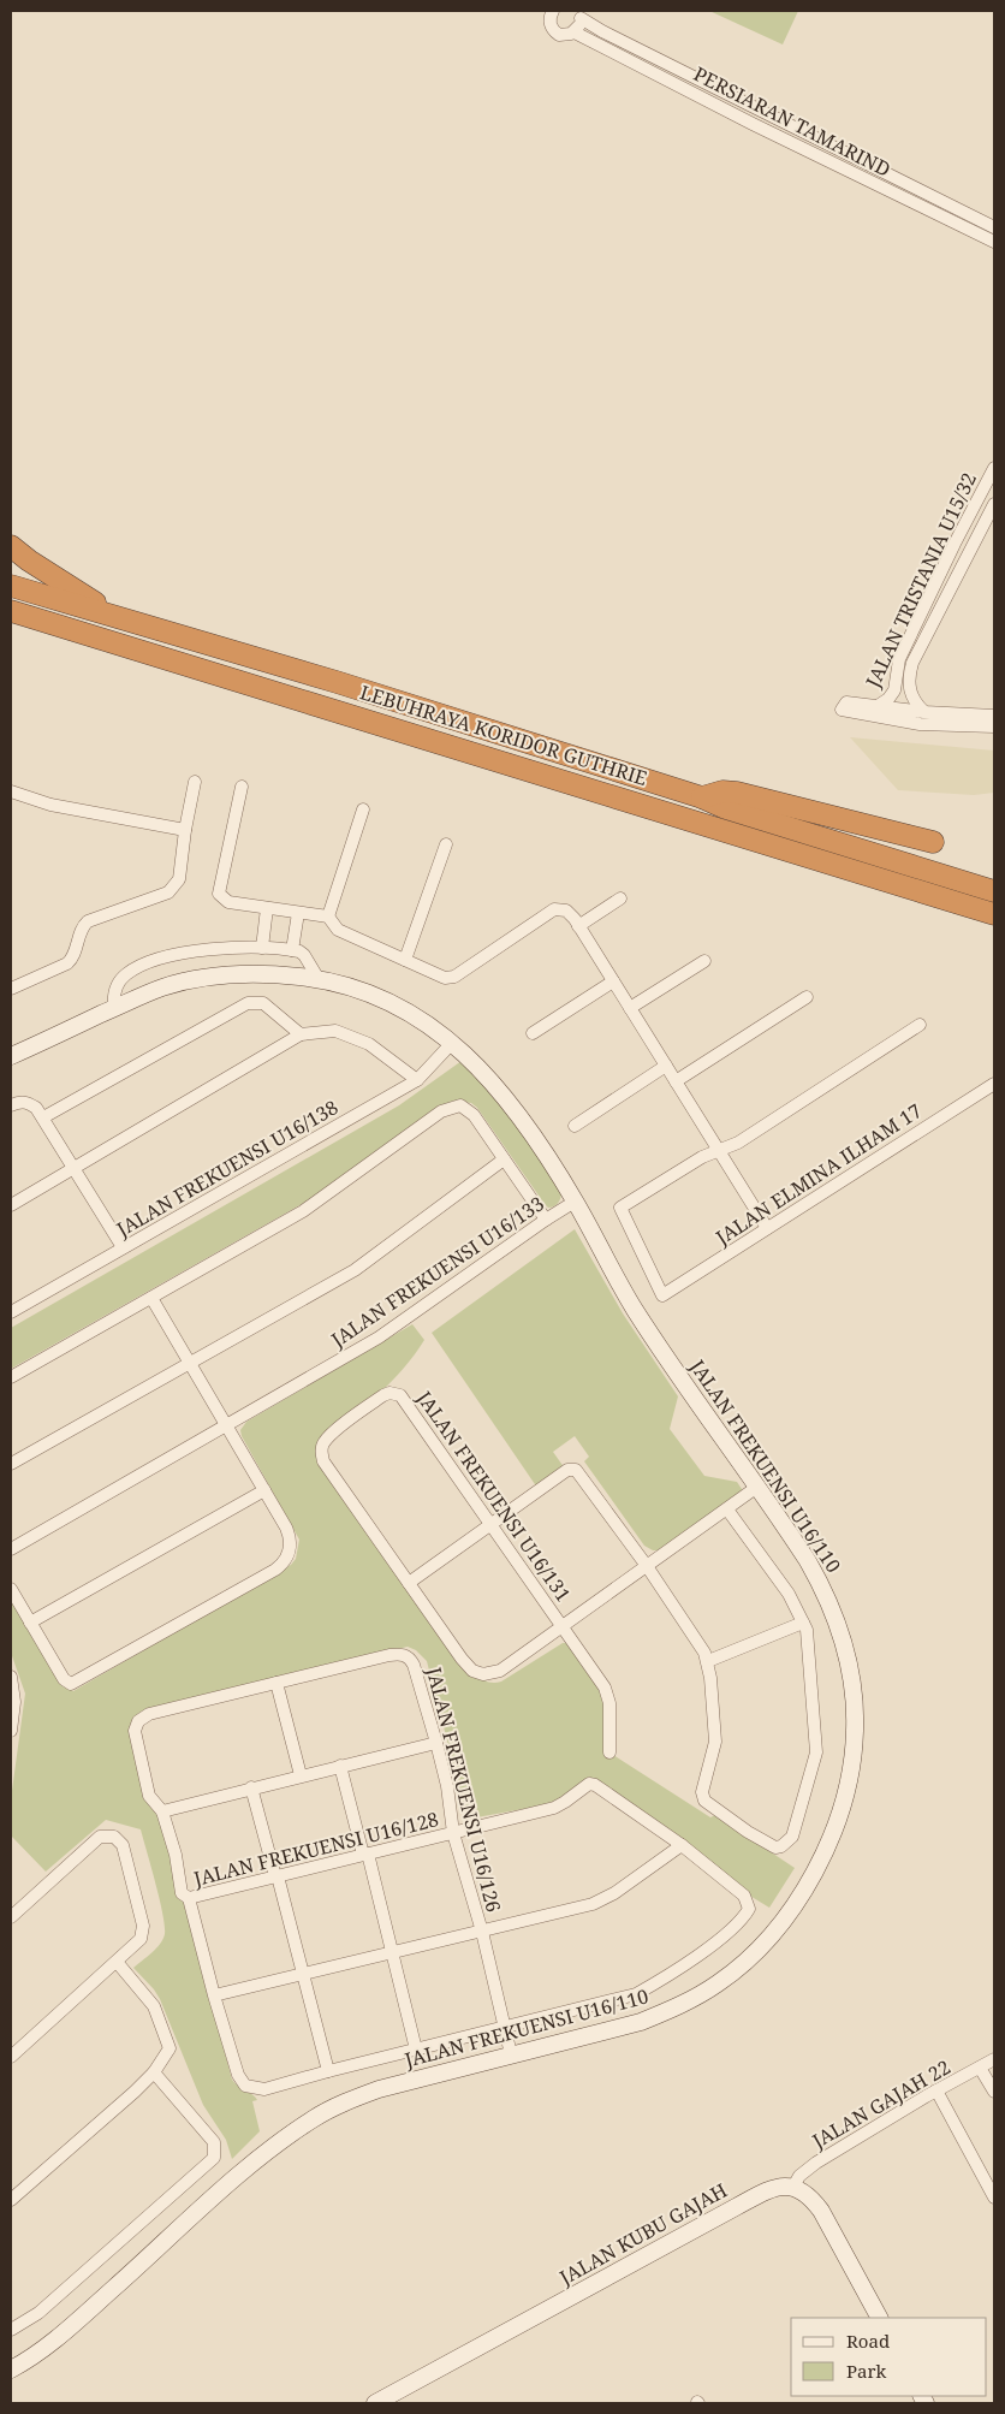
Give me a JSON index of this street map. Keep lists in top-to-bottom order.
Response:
{
  "streets": {
    "highway": ["LEBUHRAYA KORIDOR GUTHRIE"],
    "street": [
      "PERSIARAN TAMARIND",
      "JALAN TRISTANIA U15/32",
      "JALAN FREKUENSI U16/138",
      "JALAN ELMINA ILHAM 17",
      "JALAN FREKUENSI U16/133",
      "JALAN FREKUENSI U16/110",
      "JALAN FREKUENSI U16/131",
      "JALAN FREKUENSI U16/126",
      "JALAN FREKUENSI U16/128",
      "JALAN GAJAH 22",
      "JALAN KUBU GAJAH"
    ]
  },
  "crossings": [
    ["JALAN FREKUENSI U16/138", "JALAN FREKUENSI U16/110"],
    ["JALAN FREKUENSI U16/133", "JALAN FREKUENSI U16/110"],
    ["JALAN FREKUENSI U16/110", "JALAN FREKUENSI U16/131"],
    ["JALAN FREKUENSI U16/110", "JALAN FREKUENSI U16/126"],
    ["JALAN FREKUENSI U16/126", "JALAN FREKUENSI U16/128"],
    ["JALAN GAJAH 22", "JALAN KUBU GAJAH"]
  ],
  "legend": ["Road", "Park"]
}
